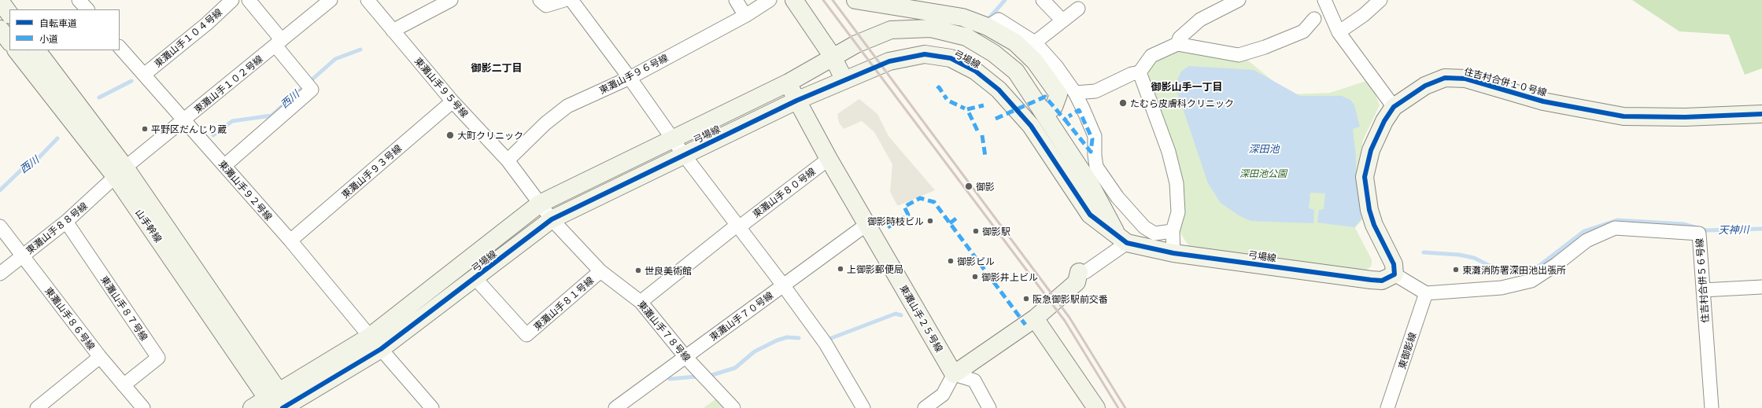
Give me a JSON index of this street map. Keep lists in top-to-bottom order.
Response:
{
  "streets": {
    "street": [
      "東灘山手１０４号線",
      "弓場線",
      "東灘山手９６号線",
      "住吉村合併１０号線",
      "東灘山手１０２号線",
      "東灘山手９５号線",
      "東灘山手９３号線",
      "東灘山手９２号線",
      "東灘山手８０号線",
      "山手幹線",
      "東灘山手８８号線",
      "住吉村合併５６号線",
      "東灘山手８１号線",
      "東灘山手８７号線",
      "東灘山手７０号線",
      "東灘山手８６号線",
      "東灘山手２５号線",
      "東灘山手７８号線",
      "東御影線"
    ]
  },
  "crossings": [
    ["東灘山手１０４号線", "東灘山手９２号線"],
    ["弓場線", "住吉村合併１０号線"],
    ["弓場線", "東灘山手９５号線"],
    ["弓場線", "東灘山手９２号線"],
    ["弓場線", "山手幹線"],
    ["弓場線", "東灘山手８１号線"],
    ["弓場線", "東灘山手２５号線"],
    ["弓場線", "東灘山手７８号線"],
    ["東灘山手９６号線", "東灘山手９５号線"],
    ["東灘山手１０２号線", "東灘山手９２号線"],
    ["東灘山手１０２号線", "山手幹線"],
    ["東灘山手１０２号線", "東灘山手８８号線"],
    ["東灘山手９５号線", "東灘山手９３号線"],
    ["東灘山手９５号線", "東灘山手７８号線"],
    ["東灘山手９３号線", "東灘山手９２号線"],
    ["東灘山手８０号線", "東灘山手２５号線"],
    ["東灘山手８０号線", "東灘山手７８号線"],
    ["山手幹線", "東灘山手８８号線"],
    ["東灘山手８８号線", "東灘山手８７号線"],
    ["東灘山手８８号線", "東灘山手８６号線"],
    ["住吉村合併５６号線", "東御影線"],
    ["東灘山手８１号線", "東灘山手７８号線"],
    ["東灘山手８７号線", "東灘山手８６号線"],
    ["東灘山手７０号線", "東灘山手２５号線"],
    ["東灘山手７０号線", "東灘山手７８号線"]
  ],
  "districts": ["御影二丁目", "御影山手一丁目"],
  "water": ["西川", "深田池", "天神川"],
  "parks": ["深田池公園"],
  "places": [
    "たむら皮膚科クリニック",
    "平野区だんじり蔵",
    "大町クリニック",
    "御影",
    "御影時枝ビル",
    "御影駅",
    "御影ビル",
    "上御影郵便局",
    "東灘消防署深田池出張所",
    "世良美術館",
    "御影井上ビル",
    "阪急御影駅前交番"
  ],
  "legend": ["自転車道", "小道"]
}
